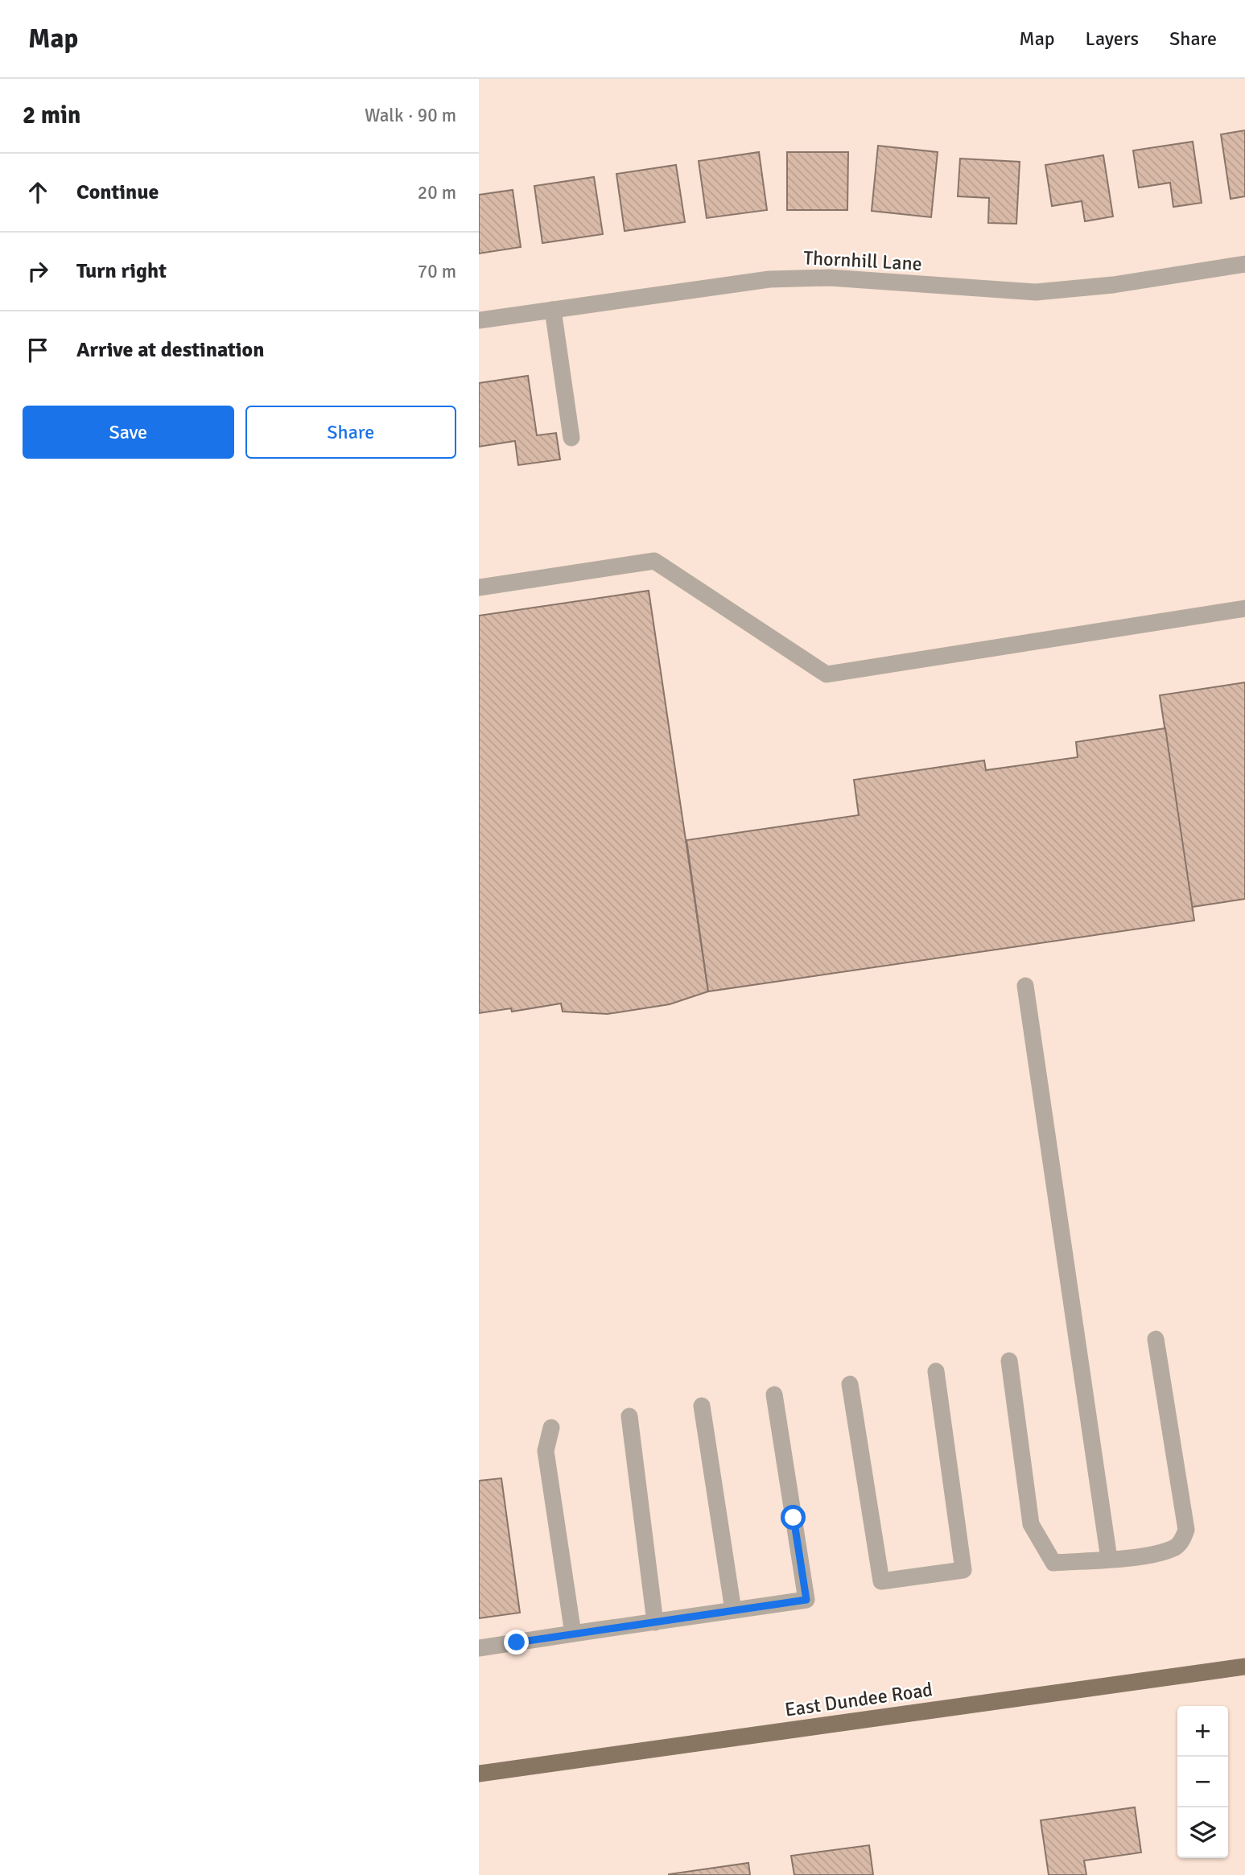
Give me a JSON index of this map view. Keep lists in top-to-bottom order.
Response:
{
  "streets": {
    "main road": ["East Dundee Road"],
    "street": ["Thornhill Lane"]
  },
  "page": {
    "header": "Map",
    "nav": ["Map", "Layers", "Share"],
    "heading": ["2 min", "Walk · 90 m"],
    "list": [
      ["Continue", "20 m"],
      ["Turn right", "70 m"],
      "Arrive at destination"
    ],
    "buttons": ["Save", "Share"],
    "map_buttons": ["+", "−"]
  }
}
